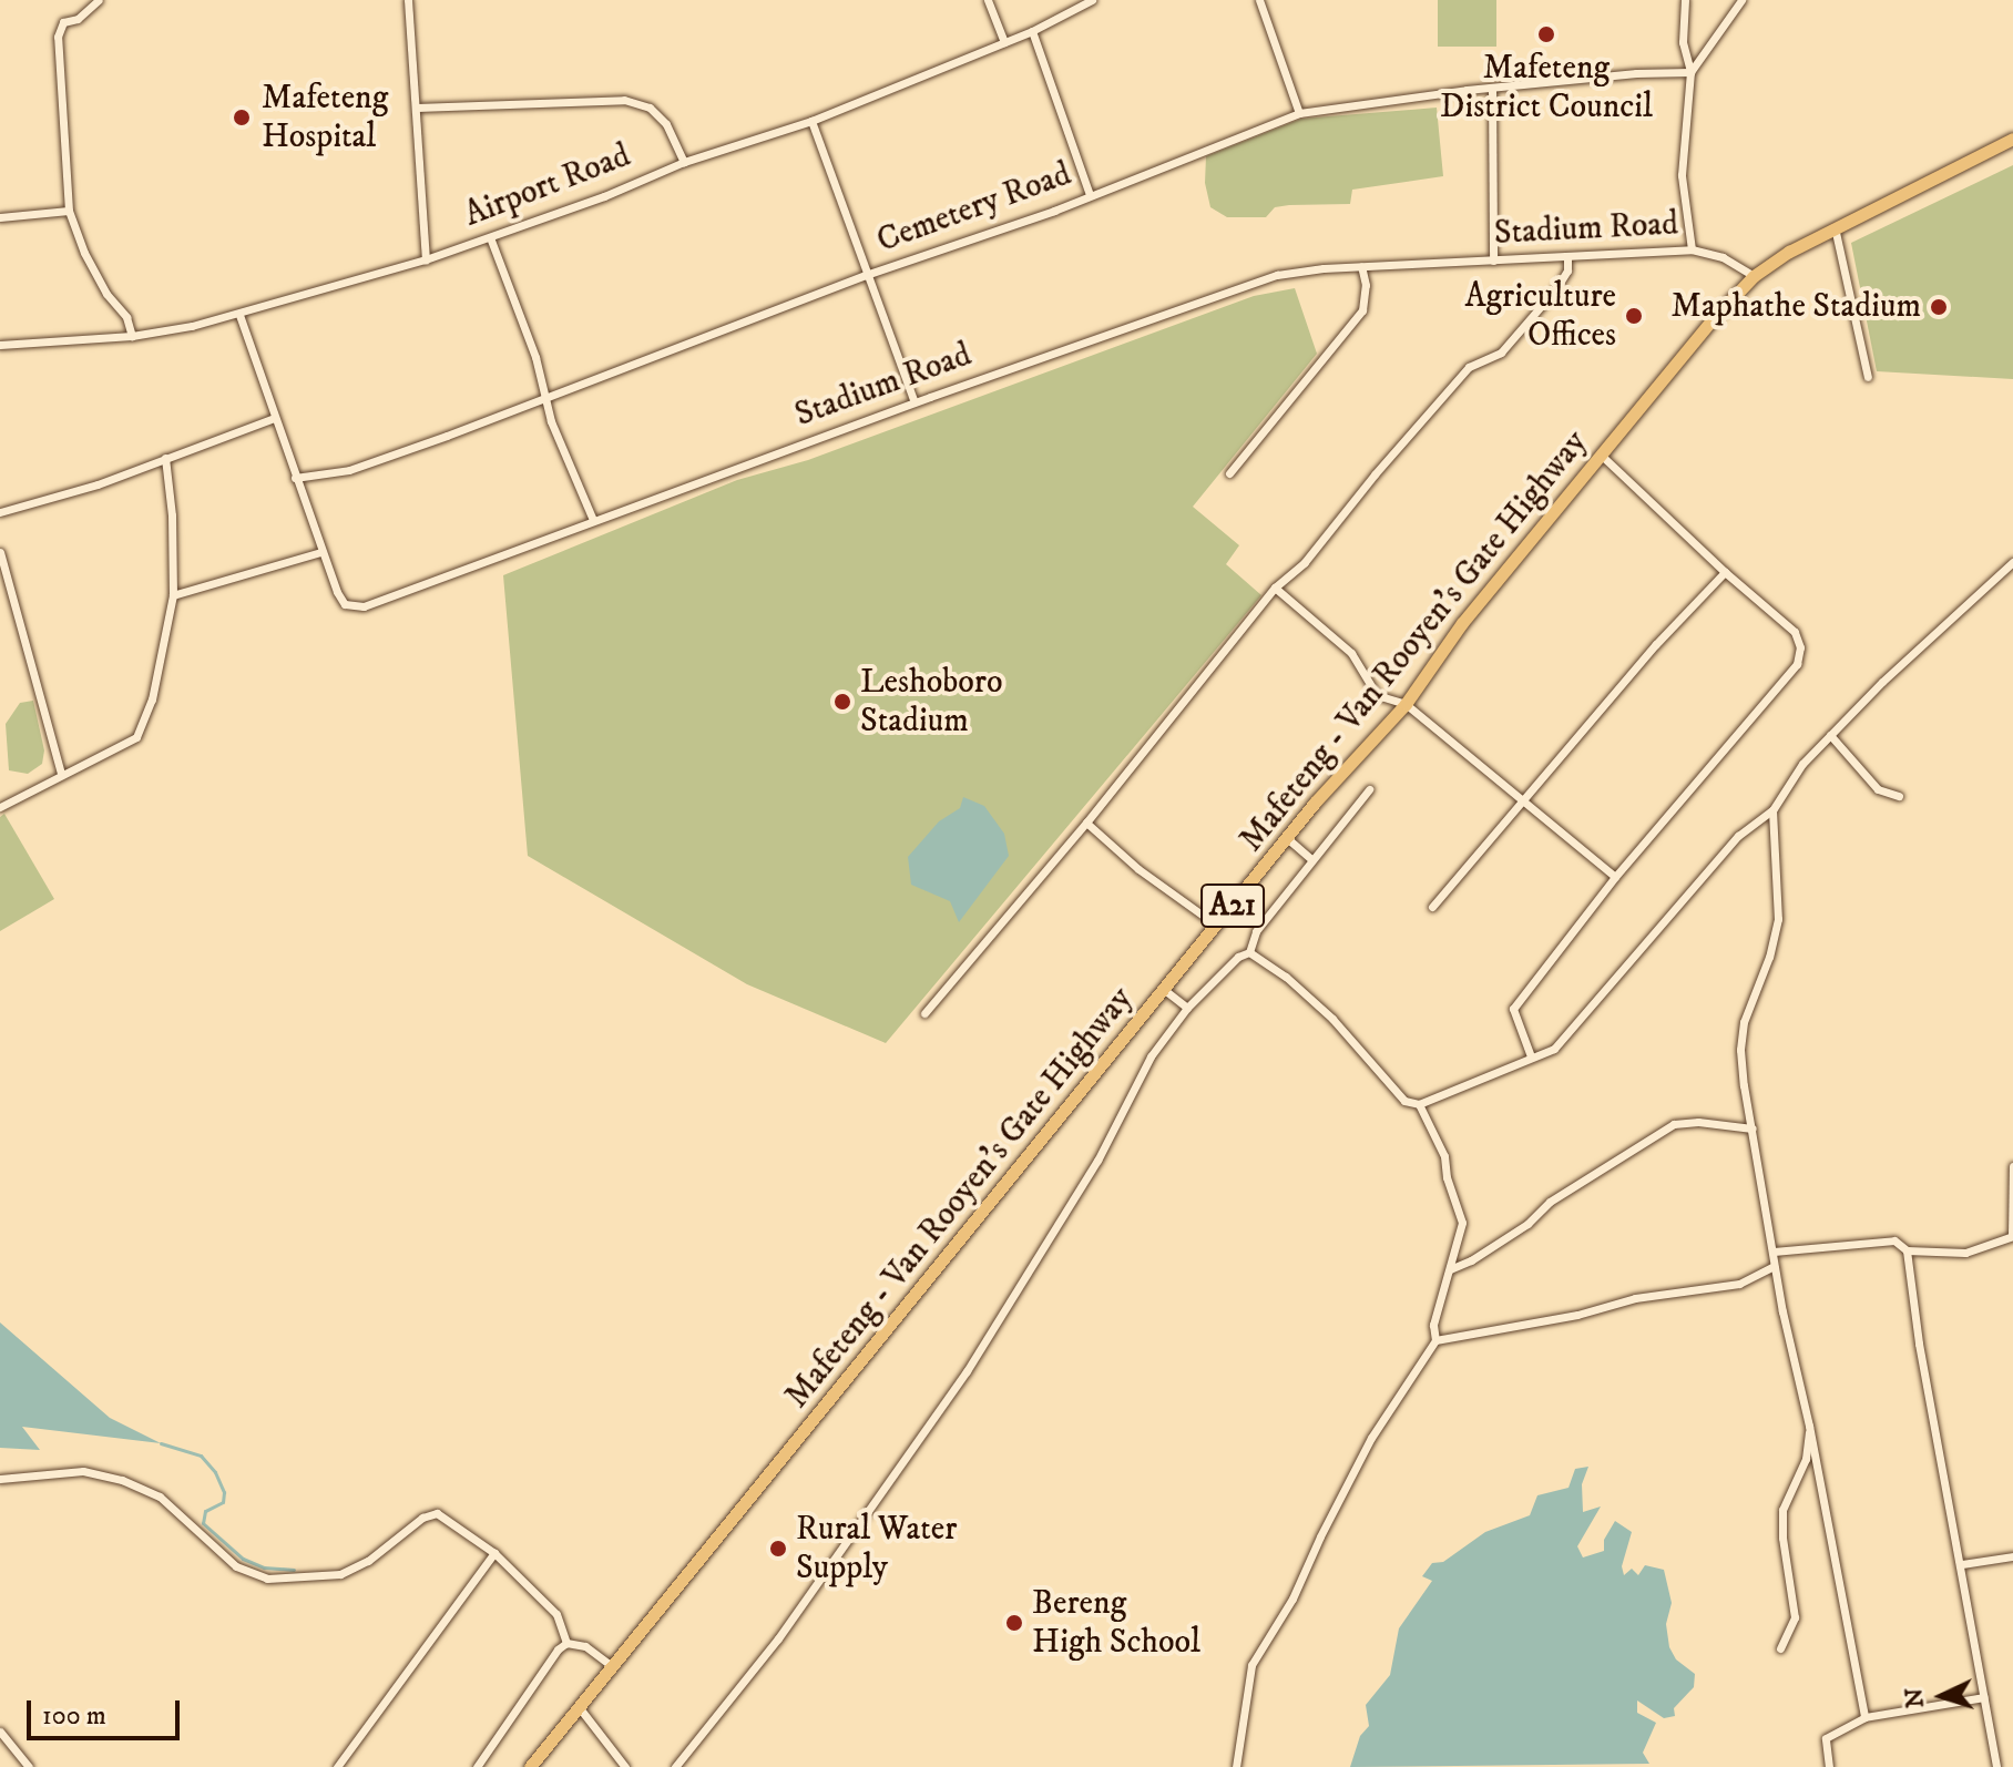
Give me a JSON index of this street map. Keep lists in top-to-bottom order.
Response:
{
  "streets": {
    "main road": ["Mafeteng - Van Rooyen's Gate Highway", "A21"],
    "street": ["Airport Road", "Cemetery Road", "Stadium Road"]
  },
  "crossings": [
    ["Airport Road", "Stadium Road"],
    ["Cemetery Road", "Stadium Road"],
    ["Stadium Road", "Mafeteng - Van Rooyen's Gate Highway"]
  ],
  "places": [
    "Mafeteng District Council",
    "Mafeteng Hospital",
    "Maphathe Stadium",
    "Agriculture Offices",
    "Leshoboro Stadium",
    "Rural Water Supply",
    "Bereng High School"
  ],
  "scale_bar": "100 m",
  "north": "left"
}
